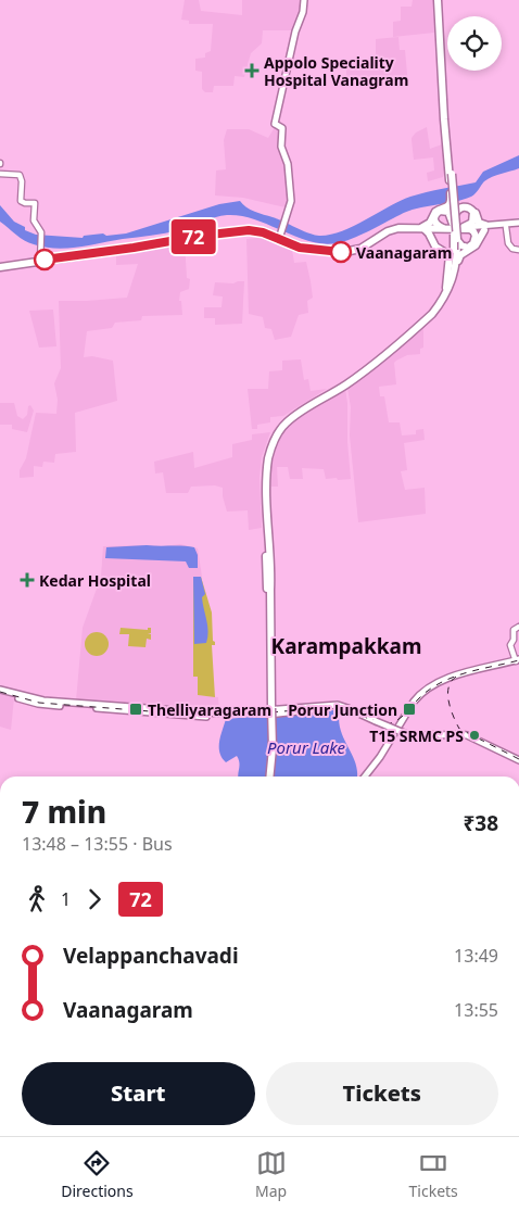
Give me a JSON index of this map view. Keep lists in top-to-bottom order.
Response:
{
  "districts": ["Karampakkam"],
  "water": ["Porur Lake"],
  "places": {
    "health": ["Appolo Speciality Hospital Vanagram", "Kedar Hospital"],
    "other": ["Vaanagaram", "T15 SRMC PS"],
    "transit": ["Thelliyaragaram", "Porur Junction"]
  },
  "lines": ["bus line 72"],
  "page": {
    "on_map": "72",
    "heading": ["7 min", "13:48 – 13:55 · Bus", "₹38"],
    "legs": ["1", "72"],
    "list": [
      {
        "name": "Velappanchavadi",
        "value": "13:49"
      },
      {
        "name": "Vaanagaram",
        "value": "13:55"
      }
    ],
    "buttons": ["Start", "Tickets"],
    "tabs": ["Directions", "Map", "Tickets"]
  }
}
